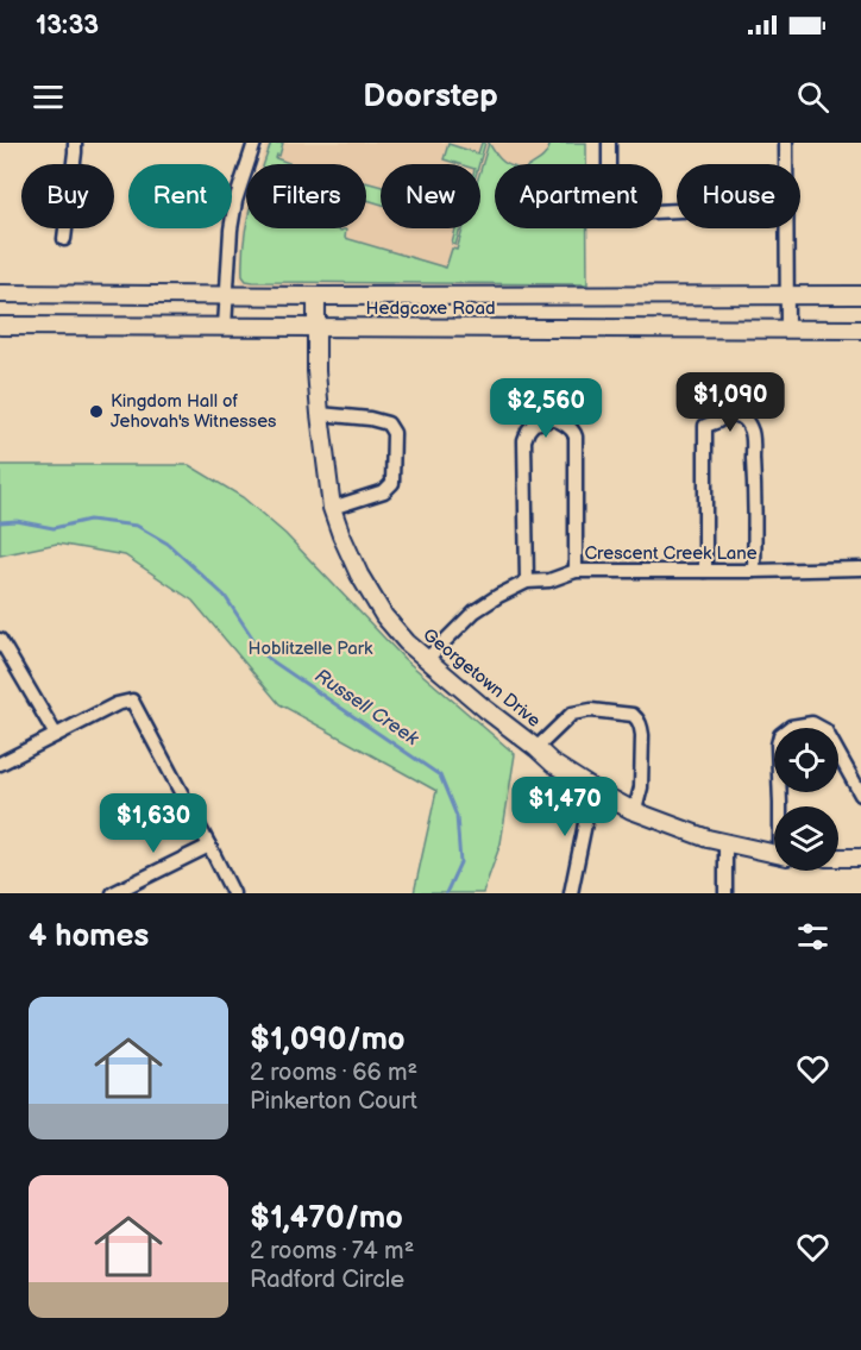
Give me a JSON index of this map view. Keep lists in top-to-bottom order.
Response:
{
  "streets": {
    "main road": ["Hedgcoxe Road", "Georgetown Drive"],
    "street": ["Crescent Creek Lane"]
  },
  "crossings": [
    ["Hedgcoxe Road", "Georgetown Drive"],
    ["Crescent Creek Lane", "Georgetown Drive"]
  ],
  "water": ["Russell Creek"],
  "parks": ["Hoblitzelle Park"],
  "places": ["Kingdom Hall of Jehovah's Witnesses"],
  "page": {
    "status": "13:33",
    "header": "Doorstep",
    "chip": [
      "Buy",
      "Rent",
      "Filters",
      "New",
      "Apartment",
      "House"
    ],
    "price": [
      "$1,090",
      "$2,560",
      "$1,470",
      "$1,630"
    ],
    "heading": "4 homes",
    "list": [
      {
        "name": "$1,090/mo",
        "note": "2 rooms · 66 m² · Pinkerton Court"
      },
      {
        "name": "$1,470/mo",
        "note": "2 rooms · 74 m² · Radford Circle"
      }
    ]
  }
}
